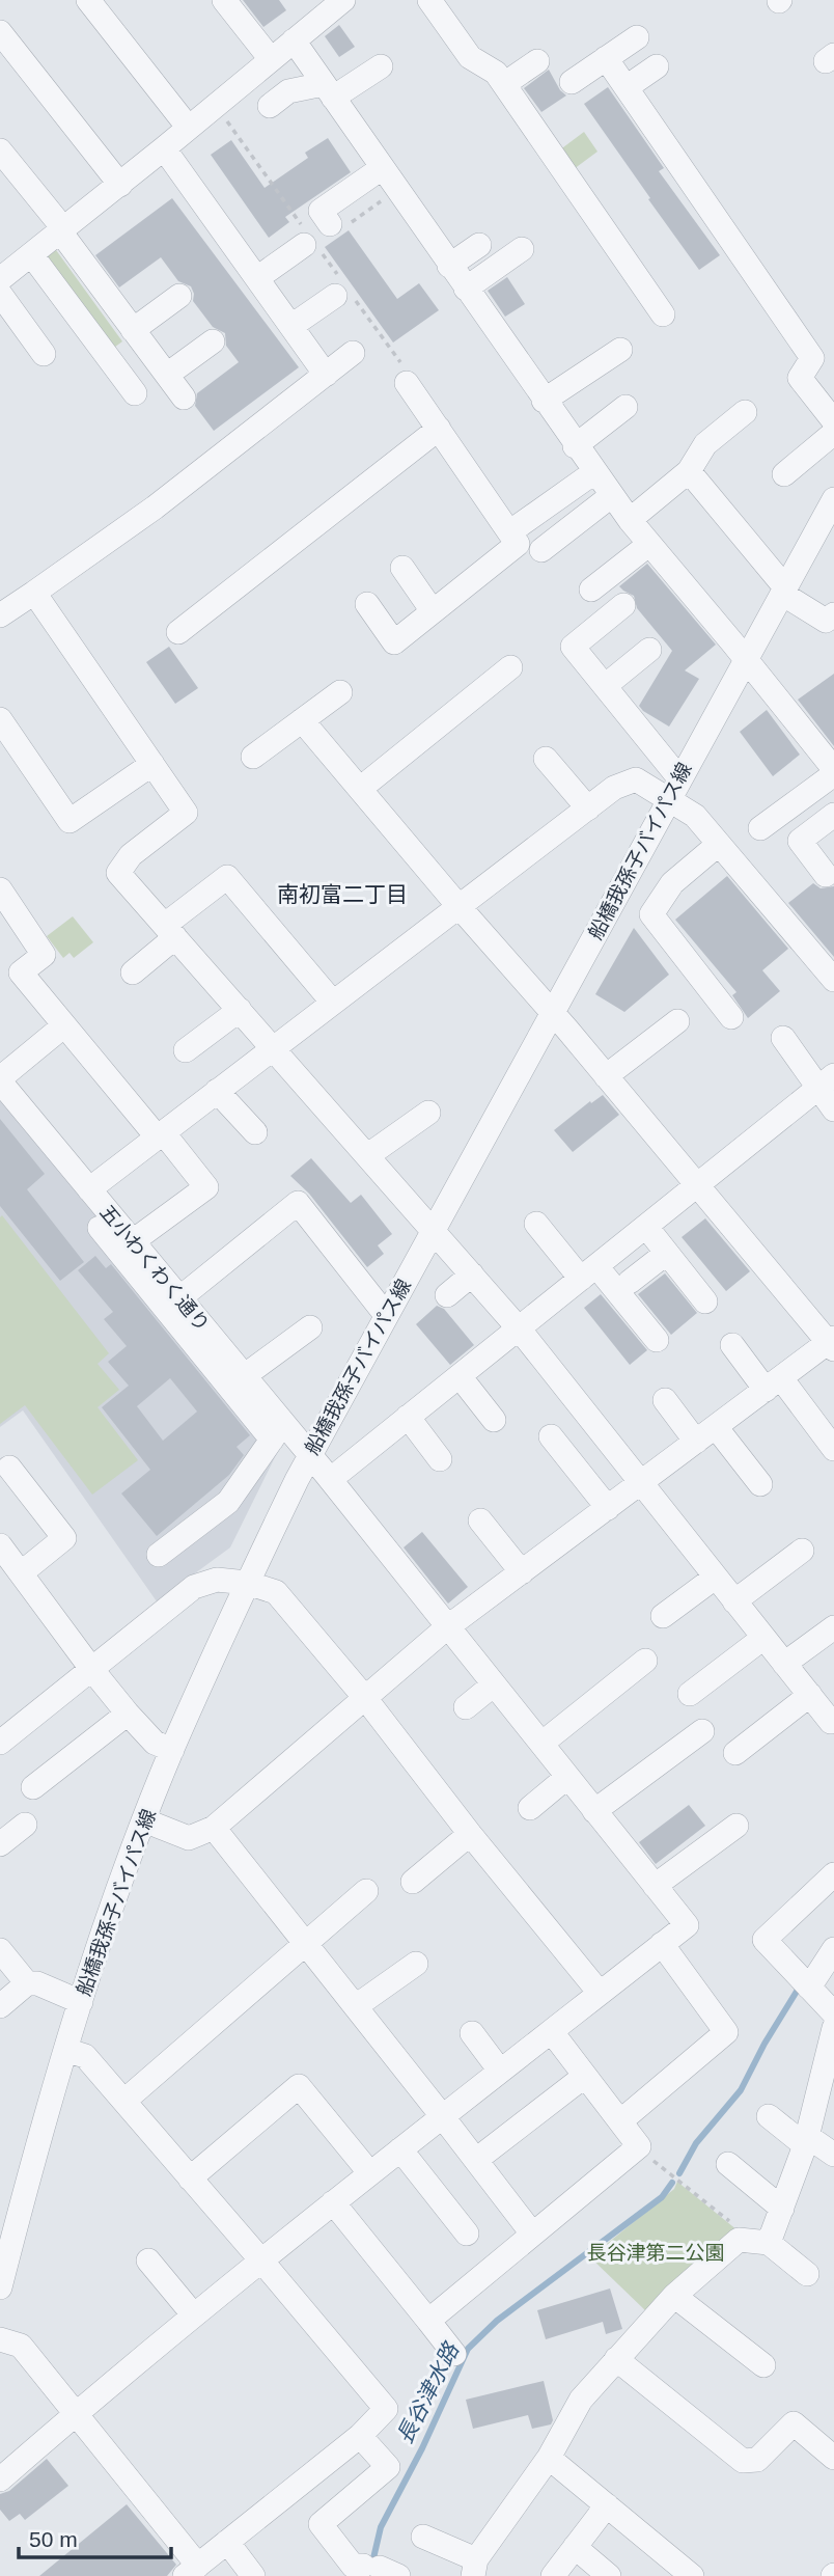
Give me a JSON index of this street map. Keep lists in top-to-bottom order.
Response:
{
  "streets": {
    "street": ["船橋我孫子バイパス線", "五小わくわく通り"]
  },
  "crossings": [
    ["船橋我孫子バイパス線", "五小わくわく通り"]
  ],
  "districts": ["南初富二丁目"],
  "water": ["長谷津水路"],
  "parks": ["長谷津第二公園"],
  "scale_bar": "50 m"
}
